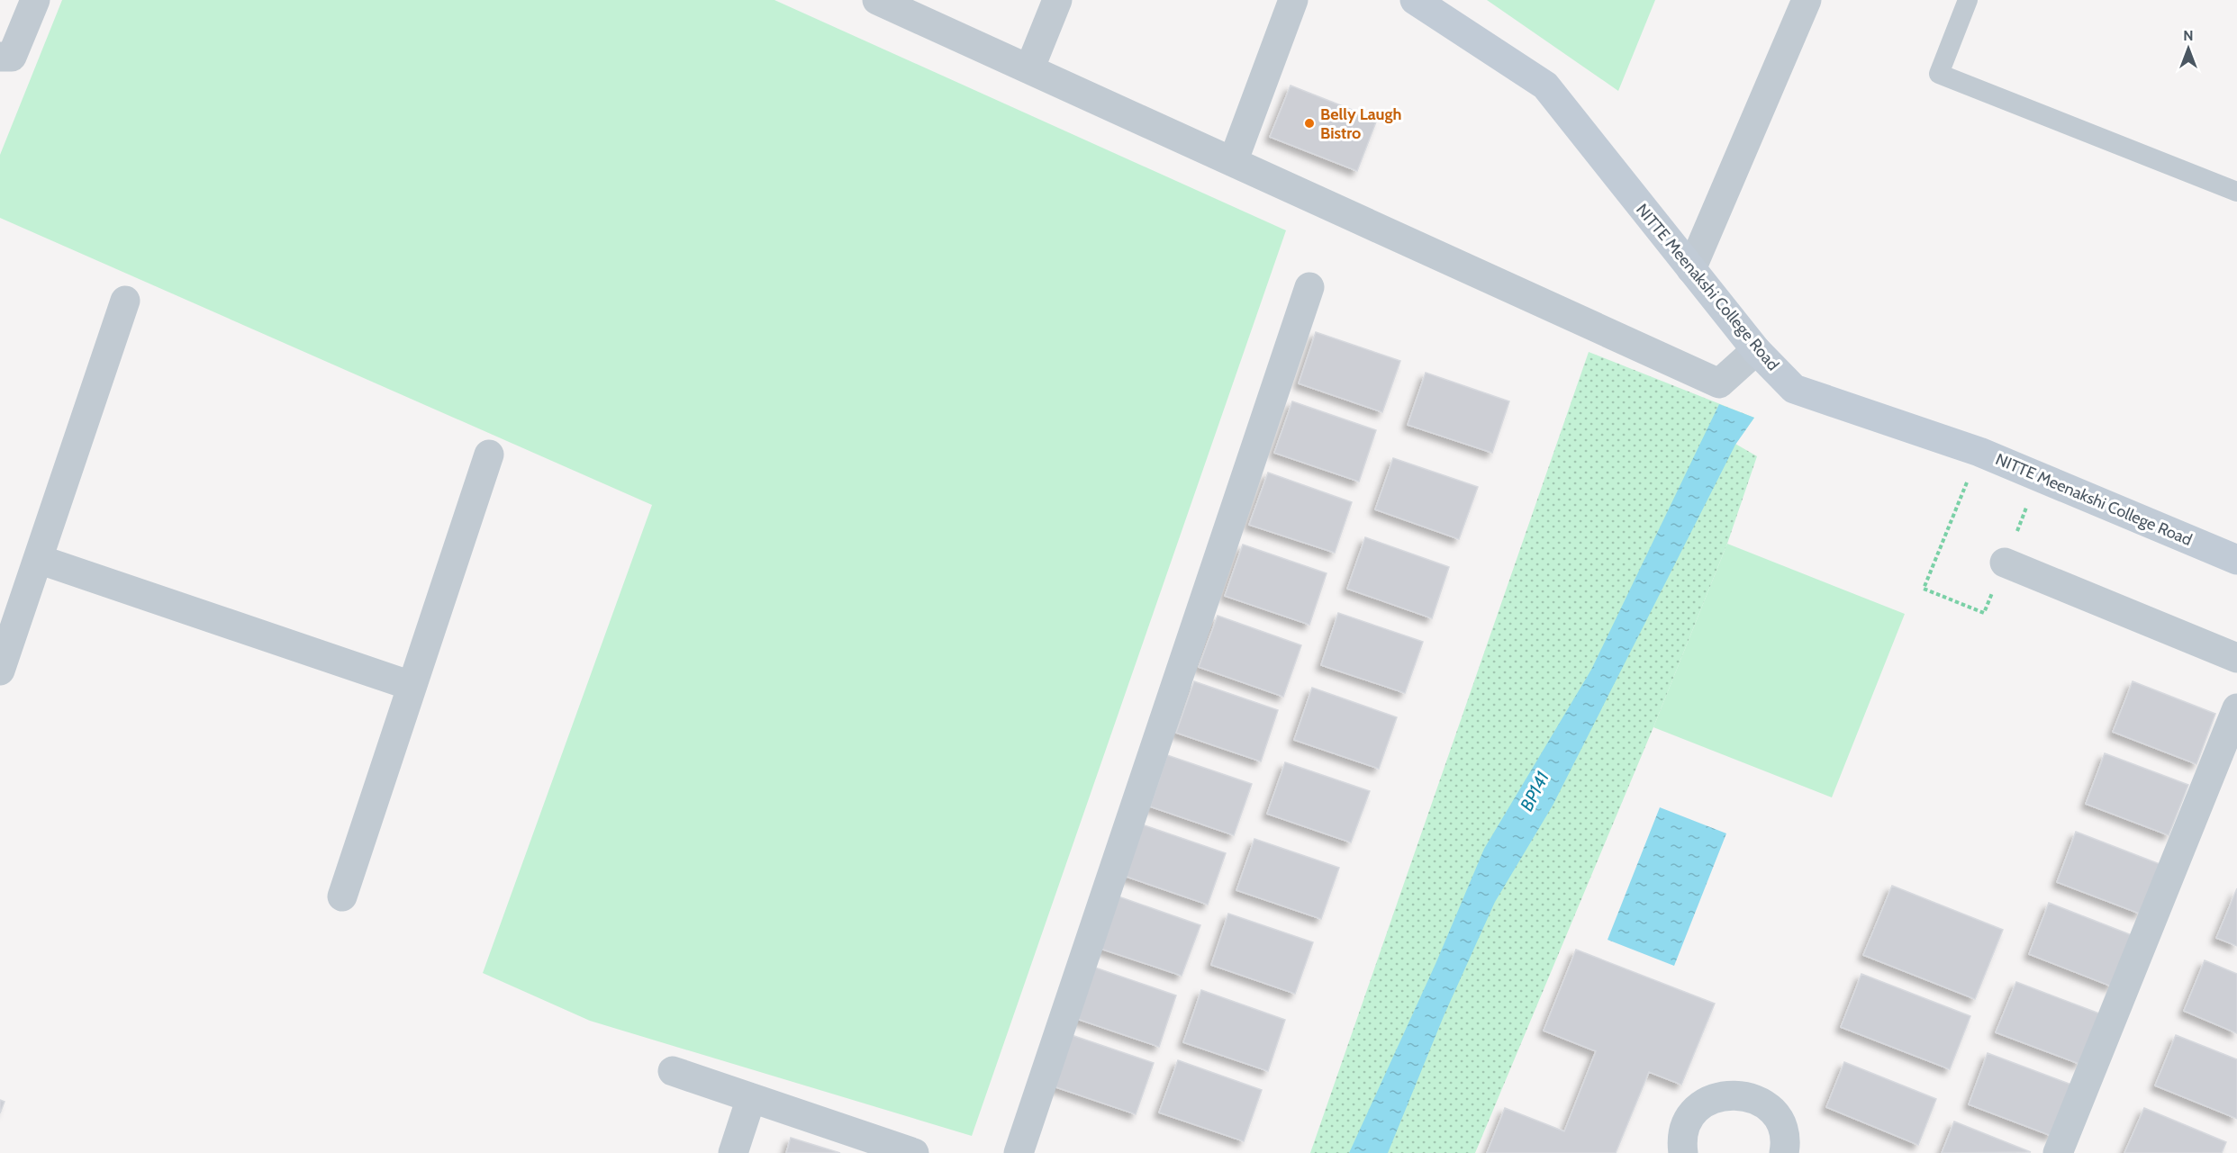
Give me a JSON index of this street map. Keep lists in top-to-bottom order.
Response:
{
  "streets": {
    "street": ["NITTE Meenakshi College Road"]
  },
  "water": ["BP141"],
  "places": ["Belly Laugh Bistro"],
  "north": "top"
}
